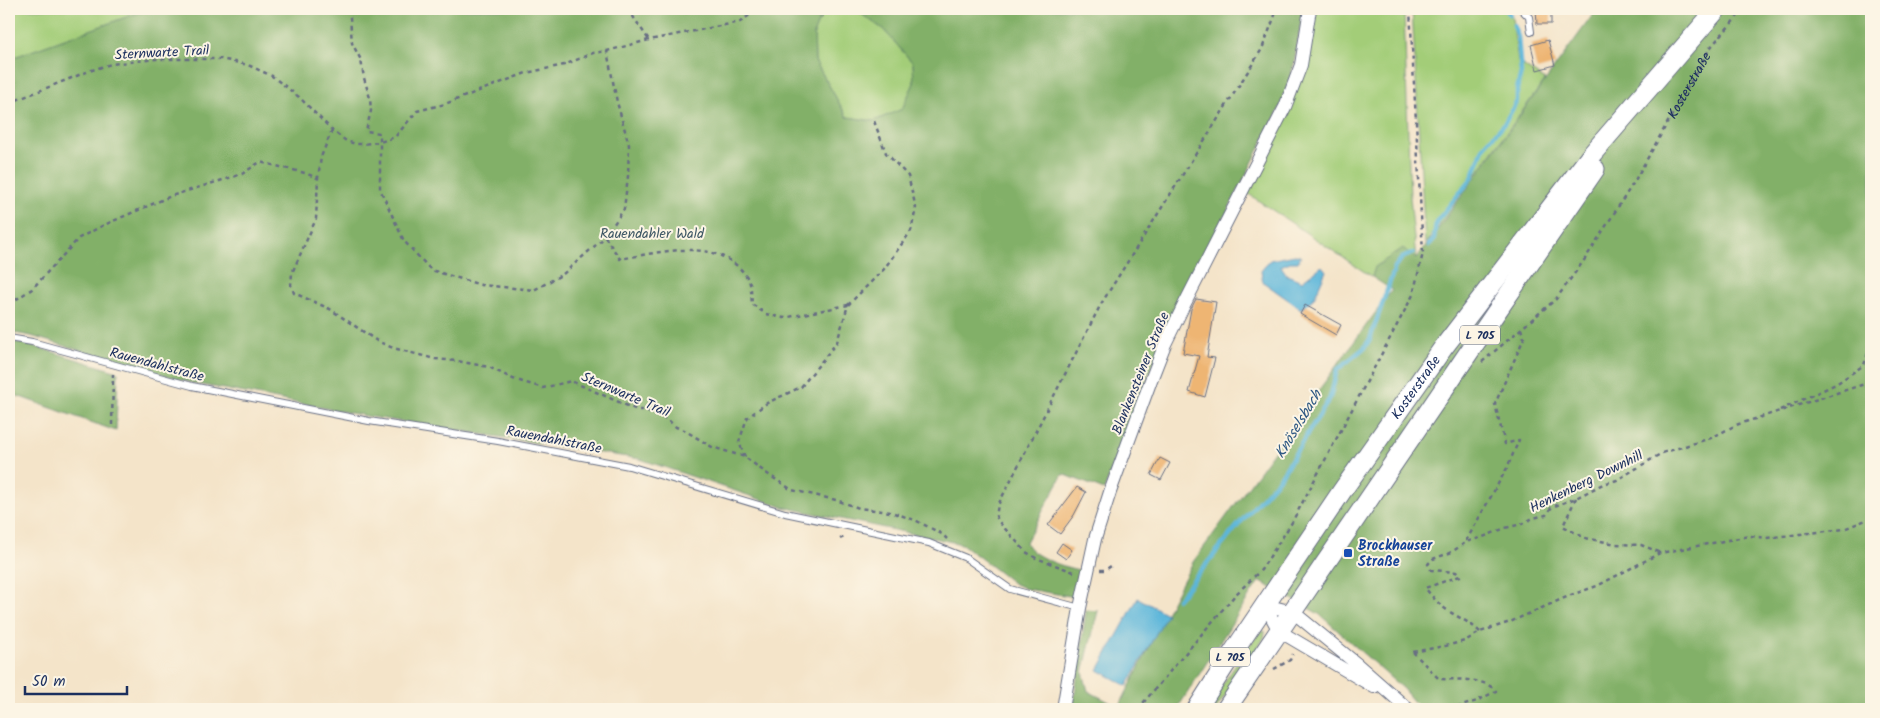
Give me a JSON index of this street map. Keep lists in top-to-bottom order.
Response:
{
  "streets": {
    "main road": ["Kosterstraße", "L 705"],
    "street": ["Blankensteiner Straße"],
    "lane": ["Rauendahlstraße"],
    "path": ["Sternwarte Trail", "Henkenberg Downhill"]
  },
  "crossings": [
    ["Sternwarte Trail", "Rauendahlstraße"],
    ["Rauendahlstraße", "Blankensteiner Straße"]
  ],
  "water": ["Knöselsbach"],
  "parks": ["Rauendahler Wald"],
  "places": {
    "transit": ["Brockhauser Straße"]
  },
  "scale_bar": "50 m"
}
